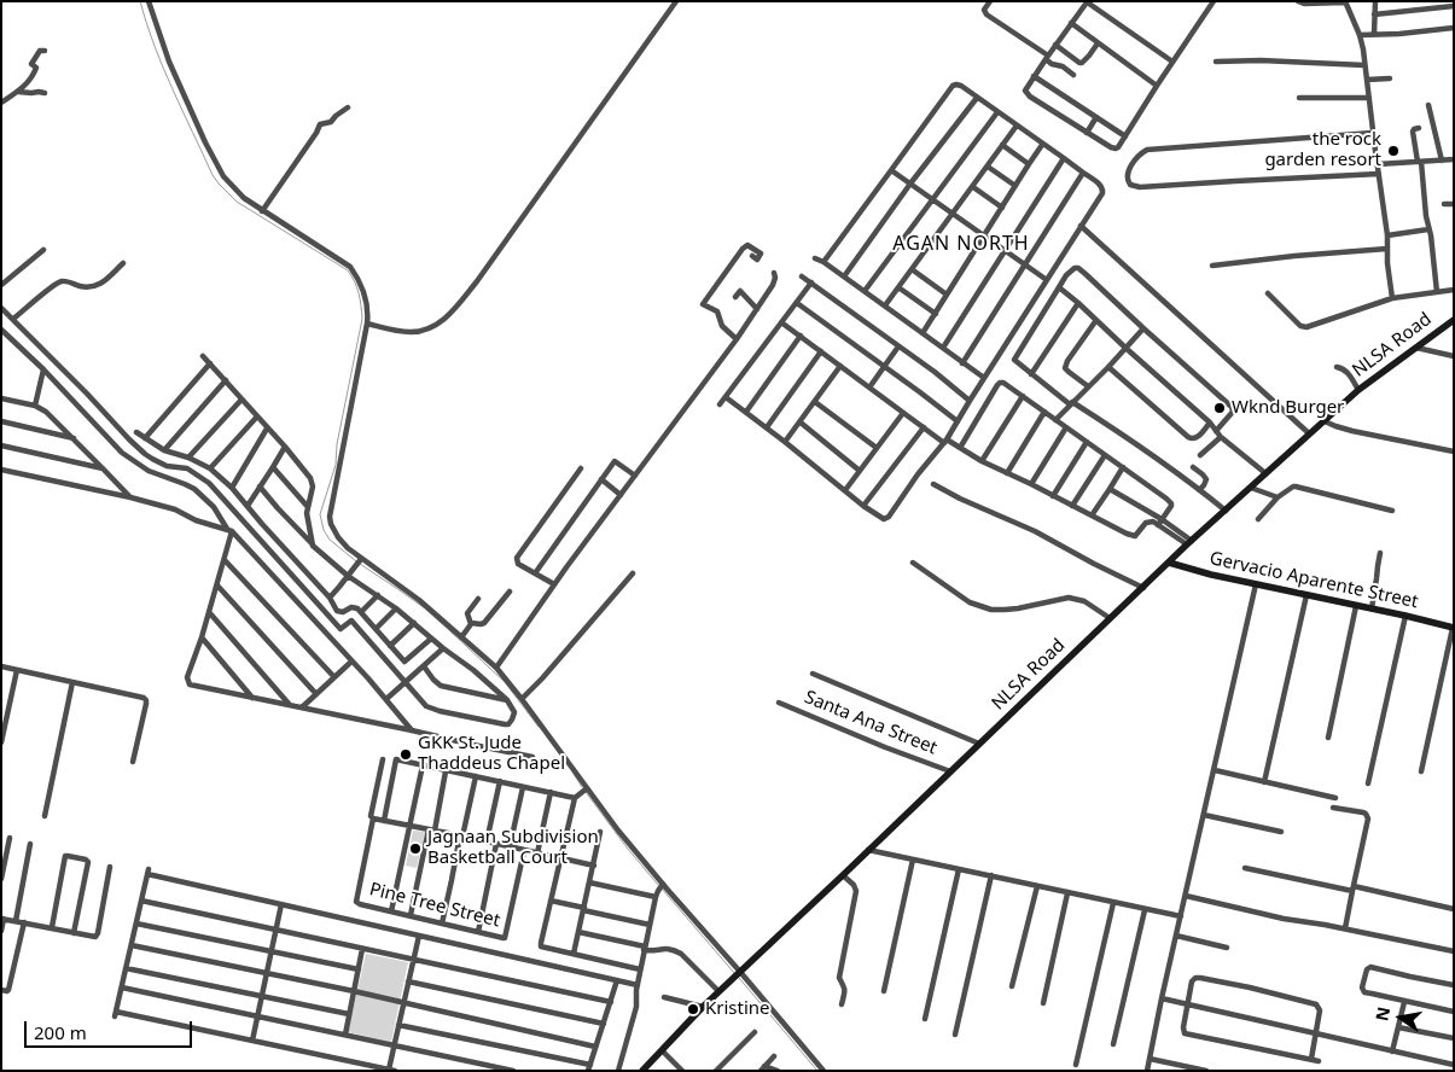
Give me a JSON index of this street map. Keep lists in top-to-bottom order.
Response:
{
  "streets": {
    "main road": ["NLSA Road", "Gervacio Aparente Street"],
    "street": ["Santa Ana Street", "Pine Tree Street"]
  },
  "crossings": [
    ["NLSA Road", "Gervacio Aparente Street"],
    ["NLSA Road", "Santa Ana Street"]
  ],
  "districts": ["AGAN NORTH"],
  "places": [
    "the rock garden resort",
    "Wknd Burger",
    "GKK St. Jude Thaddeus Chapel",
    "Jagnaan Subdivision Basketball Court",
    "Kristine"
  ],
  "scale_bar": "200 m",
  "north": "left"
}
